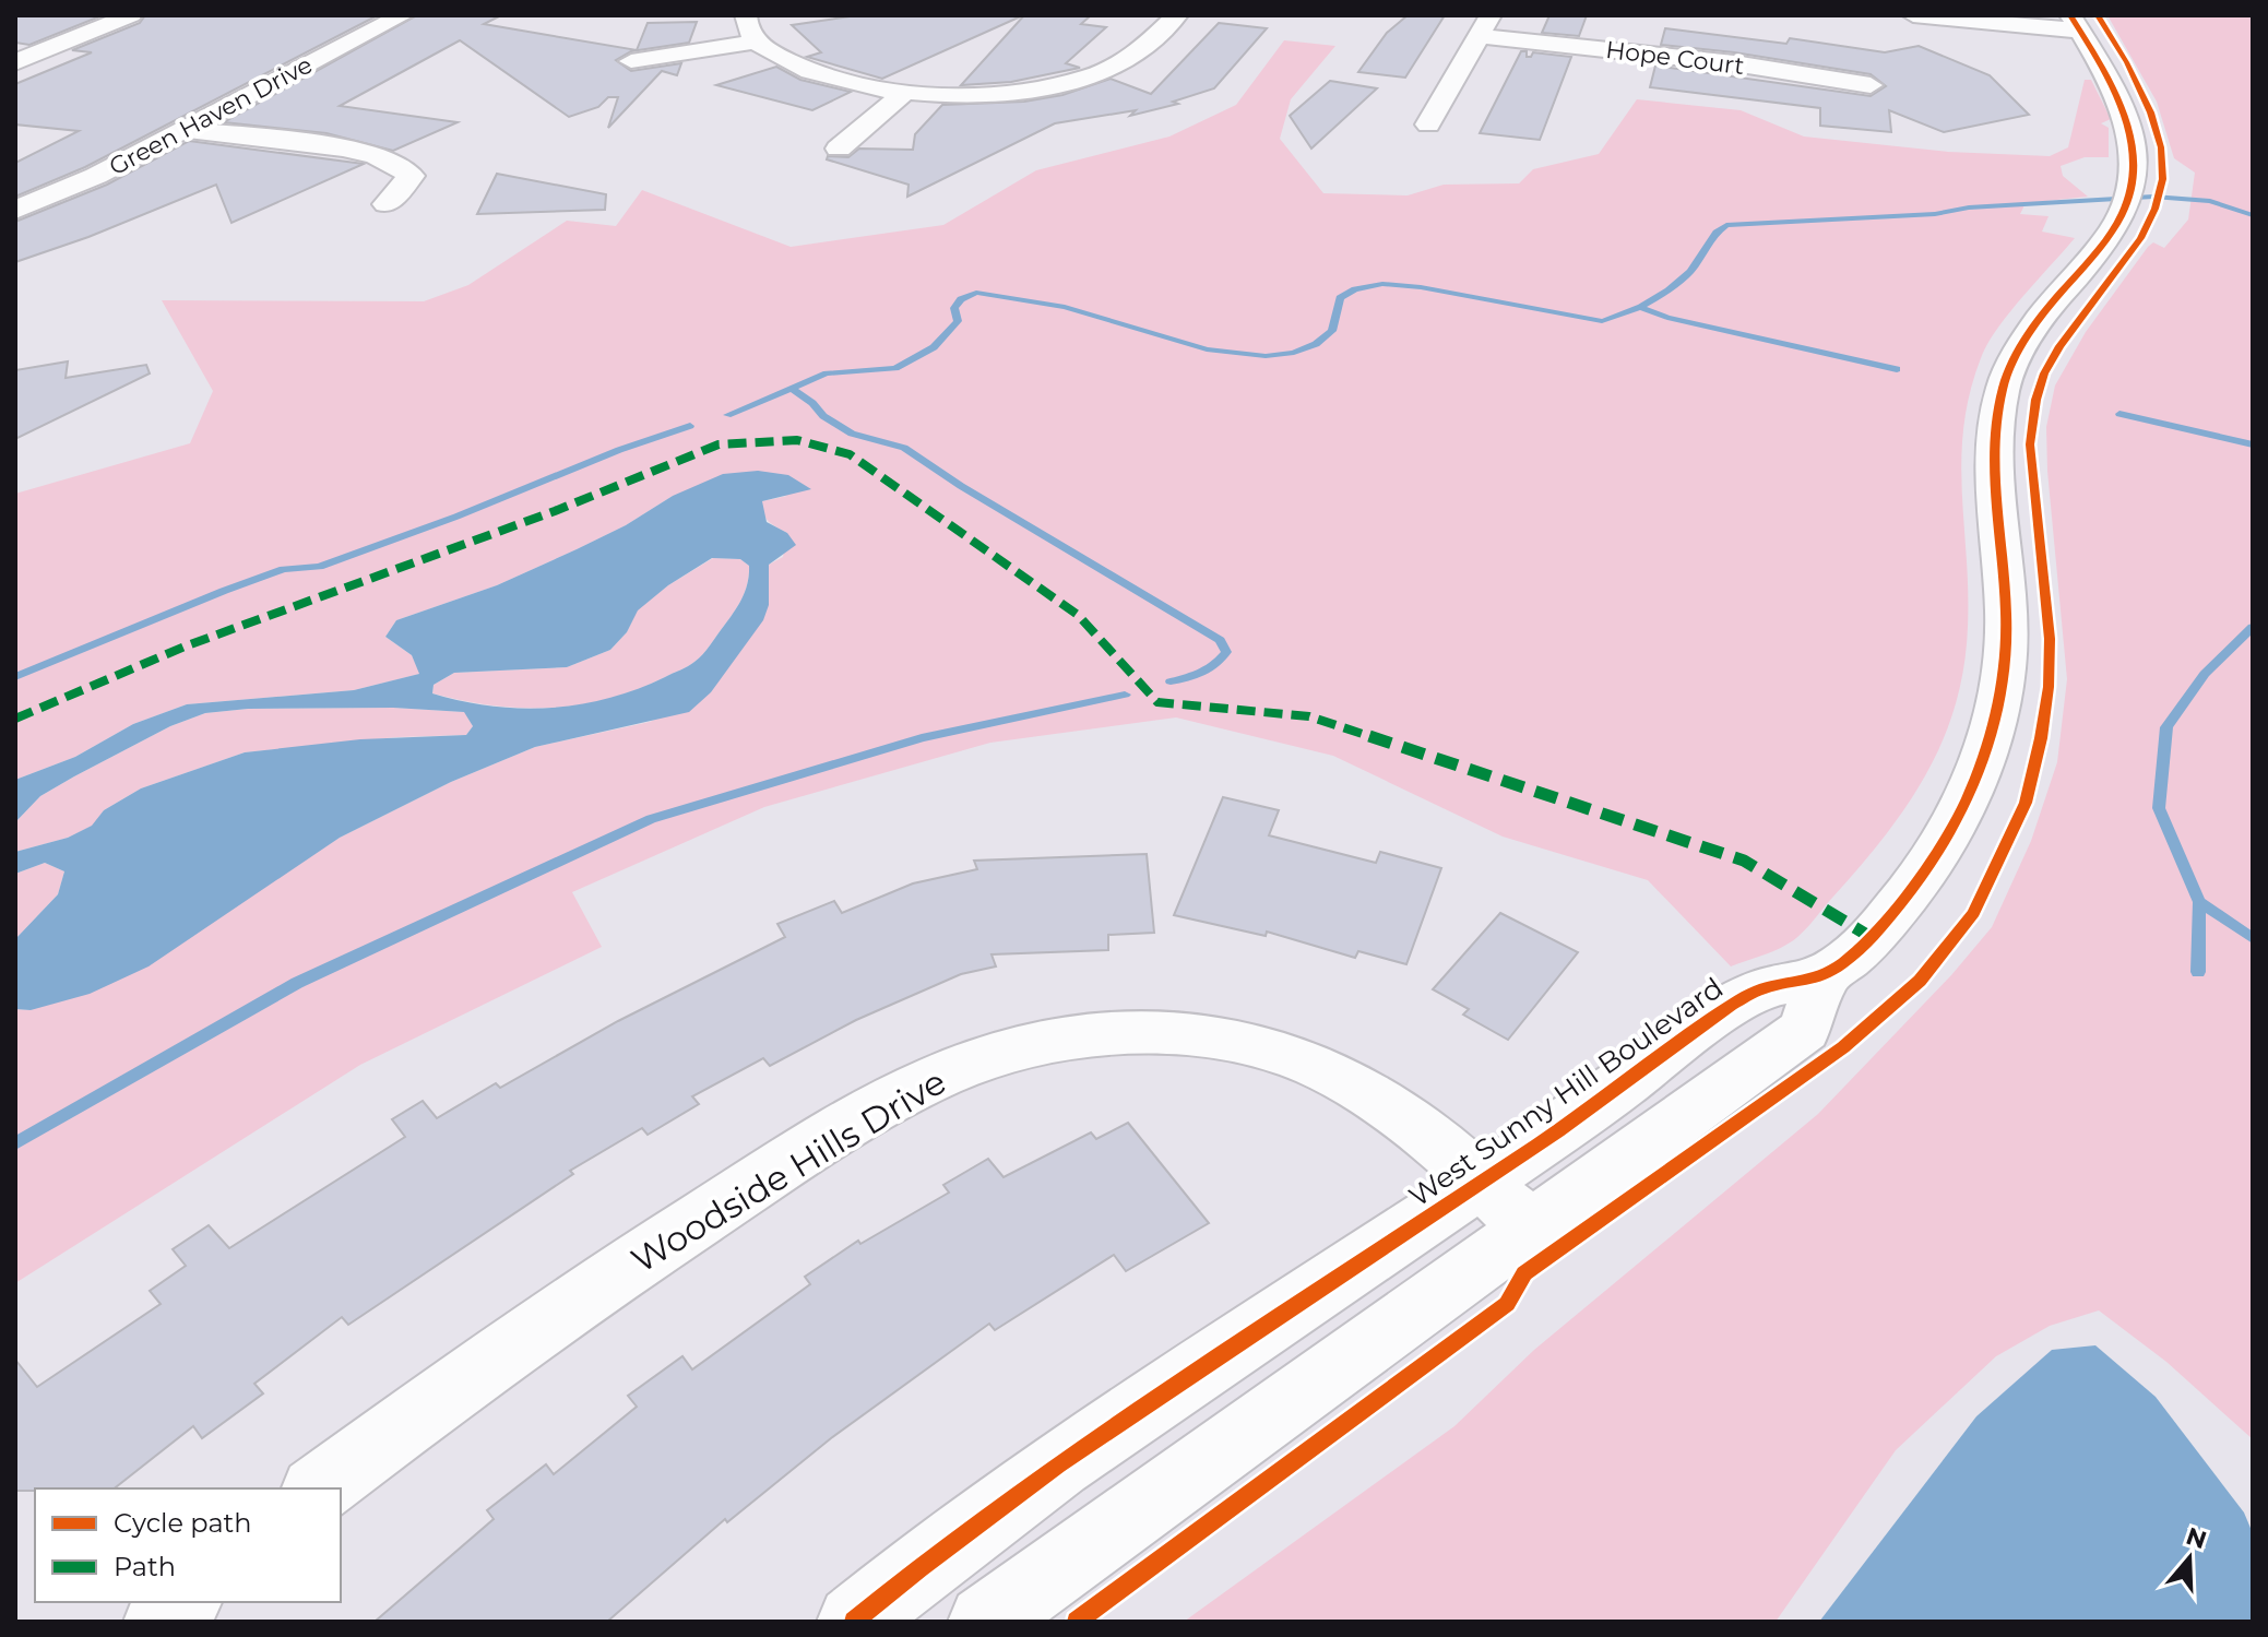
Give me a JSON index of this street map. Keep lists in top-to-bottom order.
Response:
{
  "streets": {
    "street": [
      "Hope Court",
      "Green Haven Drive",
      "West Sunny Hill Boulevard",
      "Woodside Hills Drive"
    ]
  },
  "crossings": [
    ["West Sunny Hill Boulevard", "Woodside Hills Drive"]
  ],
  "legend": ["Cycle path", "Path"],
  "north": "top"
}
